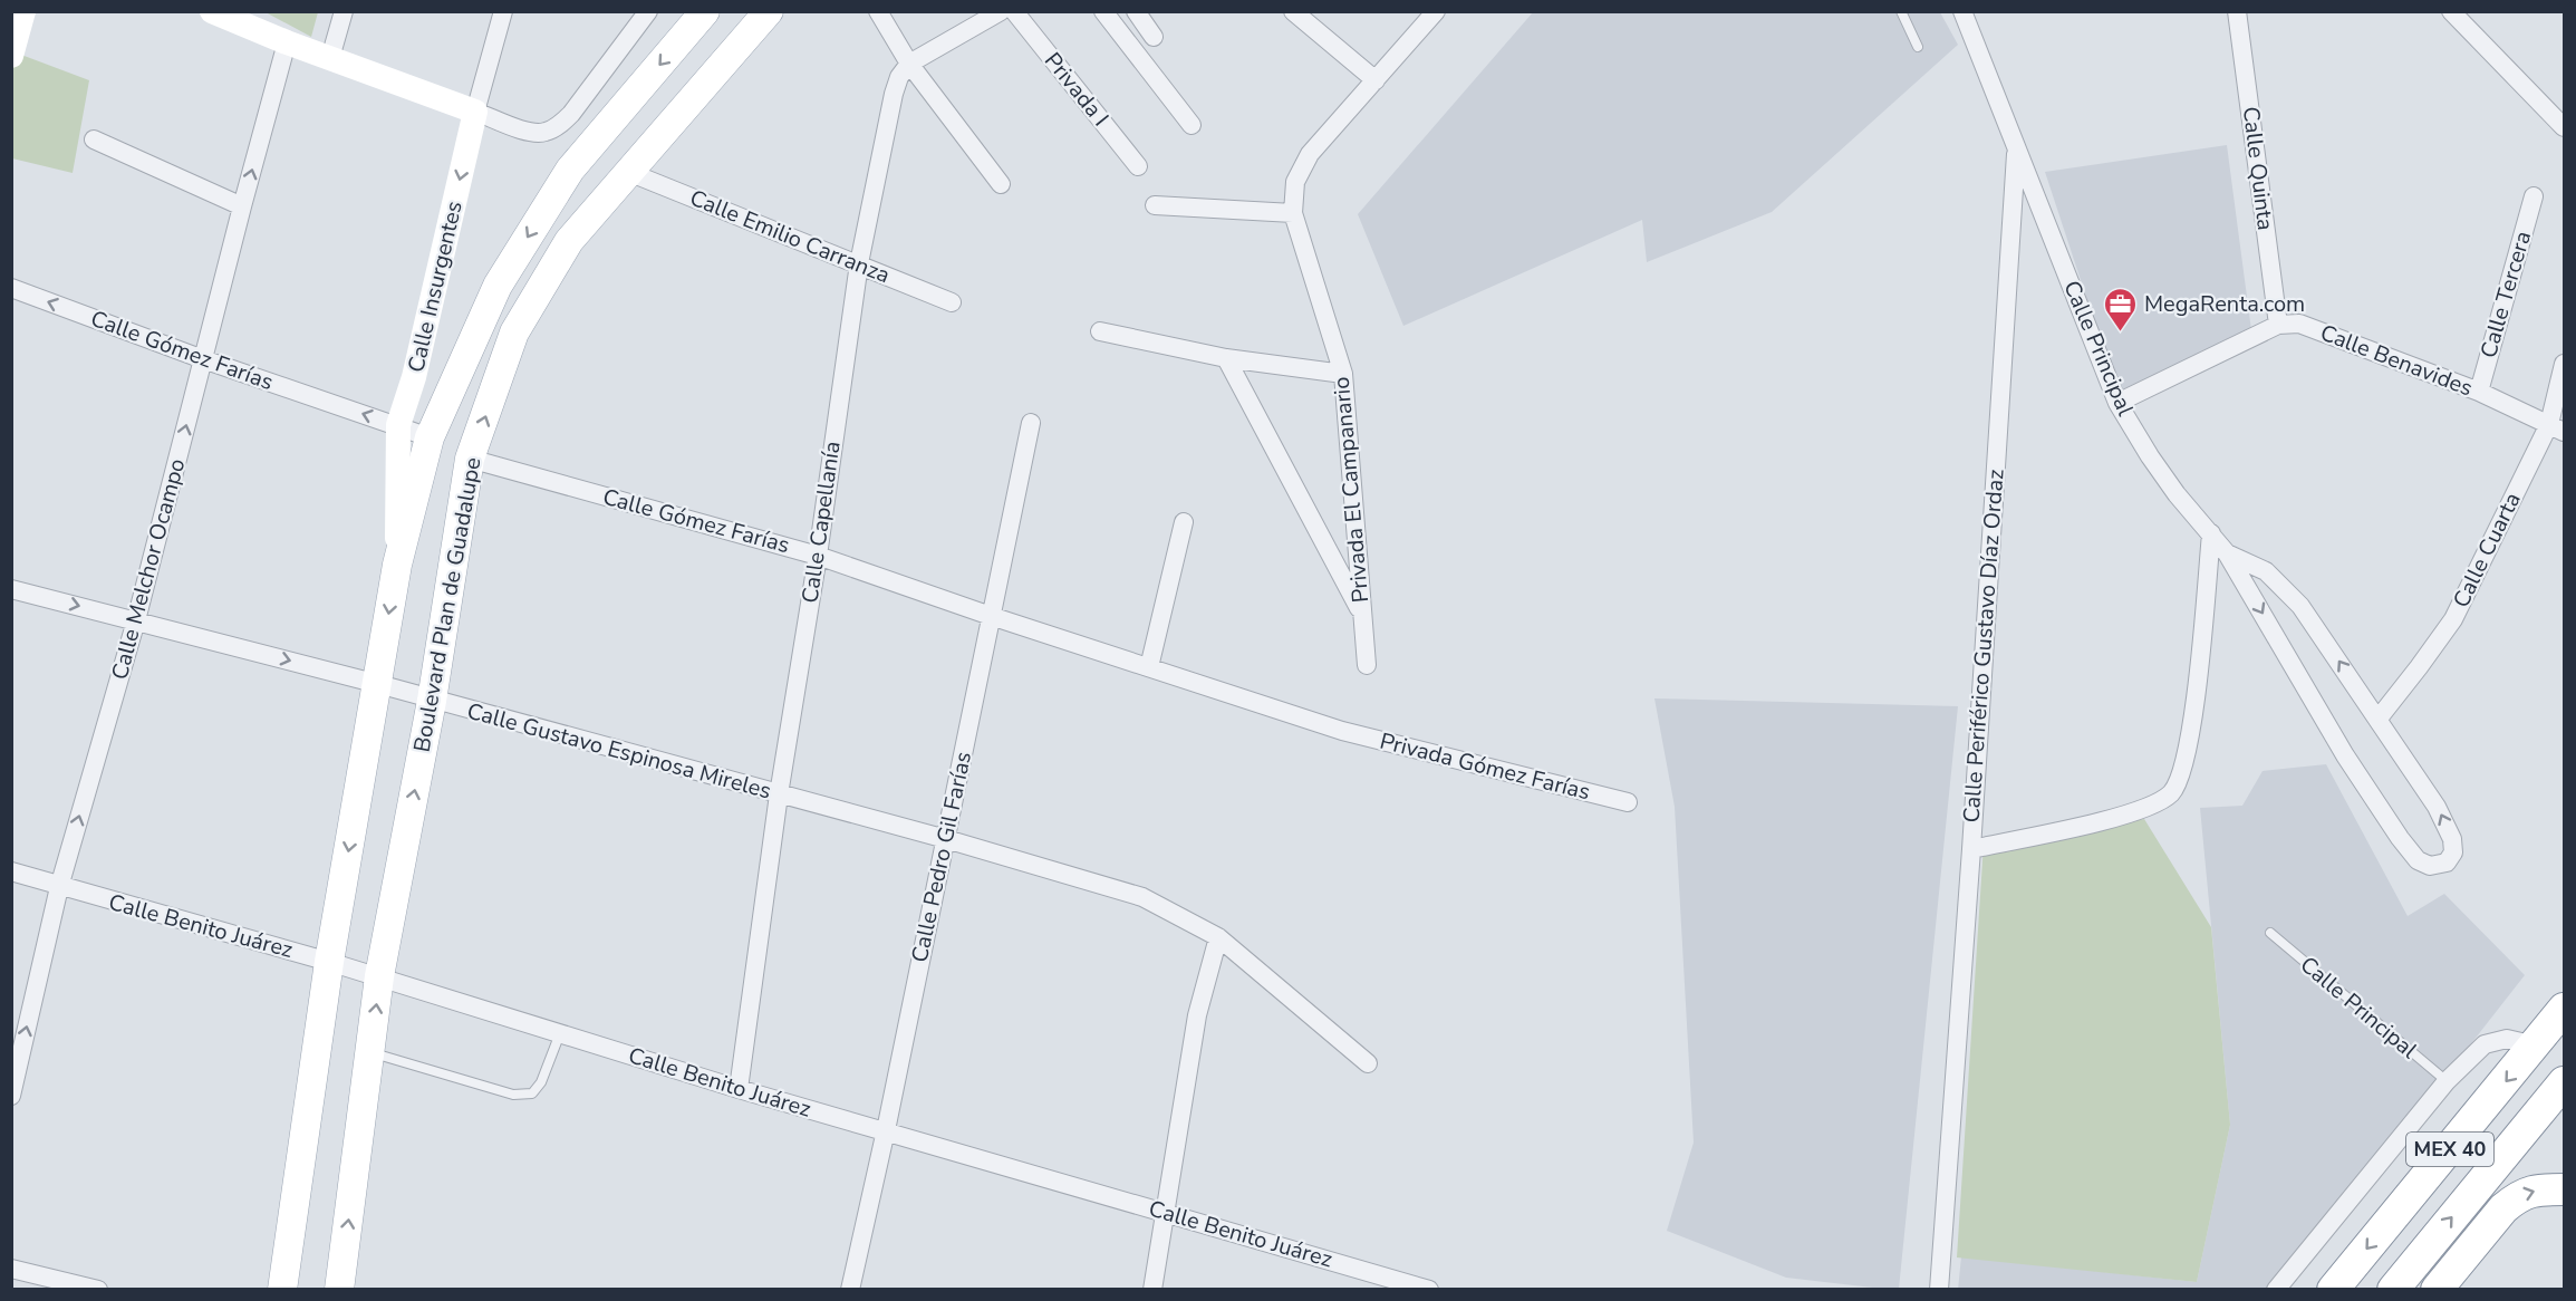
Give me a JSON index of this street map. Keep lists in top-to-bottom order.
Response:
{
  "streets": {
    "highway": ["MEX 40"],
    "main road": ["Boulevard Plan de Guadalupe"],
    "street": [
      "Privada I",
      "Calle Quinta",
      "Calle Emilio Carranza",
      "Calle Insurgentes",
      "Calle Tercera",
      "Calle Principal",
      "Calle Gómez Farías",
      "Calle Benavides",
      "Privada El Campanario",
      "Calle Capellanía",
      "Calle Cuarta",
      "Calle Melchor Ocampo",
      "Calle Periférico Gustavo Díaz Ordaz",
      "Calle Gustavo Espinosa Mireles",
      "Privada Gómez Farías",
      "Calle Pedro Gil Farías",
      "Calle Benito Juárez"
    ]
  },
  "crossings": [
    ["Calle Quinta", "Calle Benavides"],
    ["Calle Emilio Carranza", "Calle Capellanía"],
    ["Calle Emilio Carranza", "Boulevard Plan de Guadalupe"],
    ["Calle Insurgentes", "Calle Gómez Farías"],
    ["Calle Tercera", "Calle Benavides"],
    ["Calle Principal", "Calle Cuarta"],
    ["Calle Principal", "Calle Periférico Gustavo Díaz Ordaz"],
    ["Calle Gómez Farías", "Calle Capellanía"],
    ["Calle Gómez Farías", "Calle Melchor Ocampo"],
    ["Calle Gómez Farías", "Boulevard Plan de Guadalupe"],
    ["Calle Gómez Farías", "Privada Gómez Farías"],
    ["Calle Gómez Farías", "Calle Pedro Gil Farías"],
    ["Calle Benavides", "Calle Cuarta"],
    ["Calle Capellanía", "Calle Gustavo Espinosa Mireles"],
    ["Calle Capellanía", "Calle Benito Juárez"],
    ["Calle Melchor Ocampo", "Calle Gustavo Espinosa Mireles"],
    ["Calle Melchor Ocampo", "Calle Benito Juárez"],
    ["Boulevard Plan de Guadalupe", "Calle Gustavo Espinosa Mireles"],
    ["Boulevard Plan de Guadalupe", "Calle Benito Juárez"],
    ["Calle Gustavo Espinosa Mireles", "Calle Pedro Gil Farías"],
    ["Calle Pedro Gil Farías", "Calle Benito Juárez"]
  ],
  "one_way": ["Calle Insurgentes", "Calle Melchor Ocampo"],
  "places": {
    "office": ["MegaRenta.com"]
  }
}
